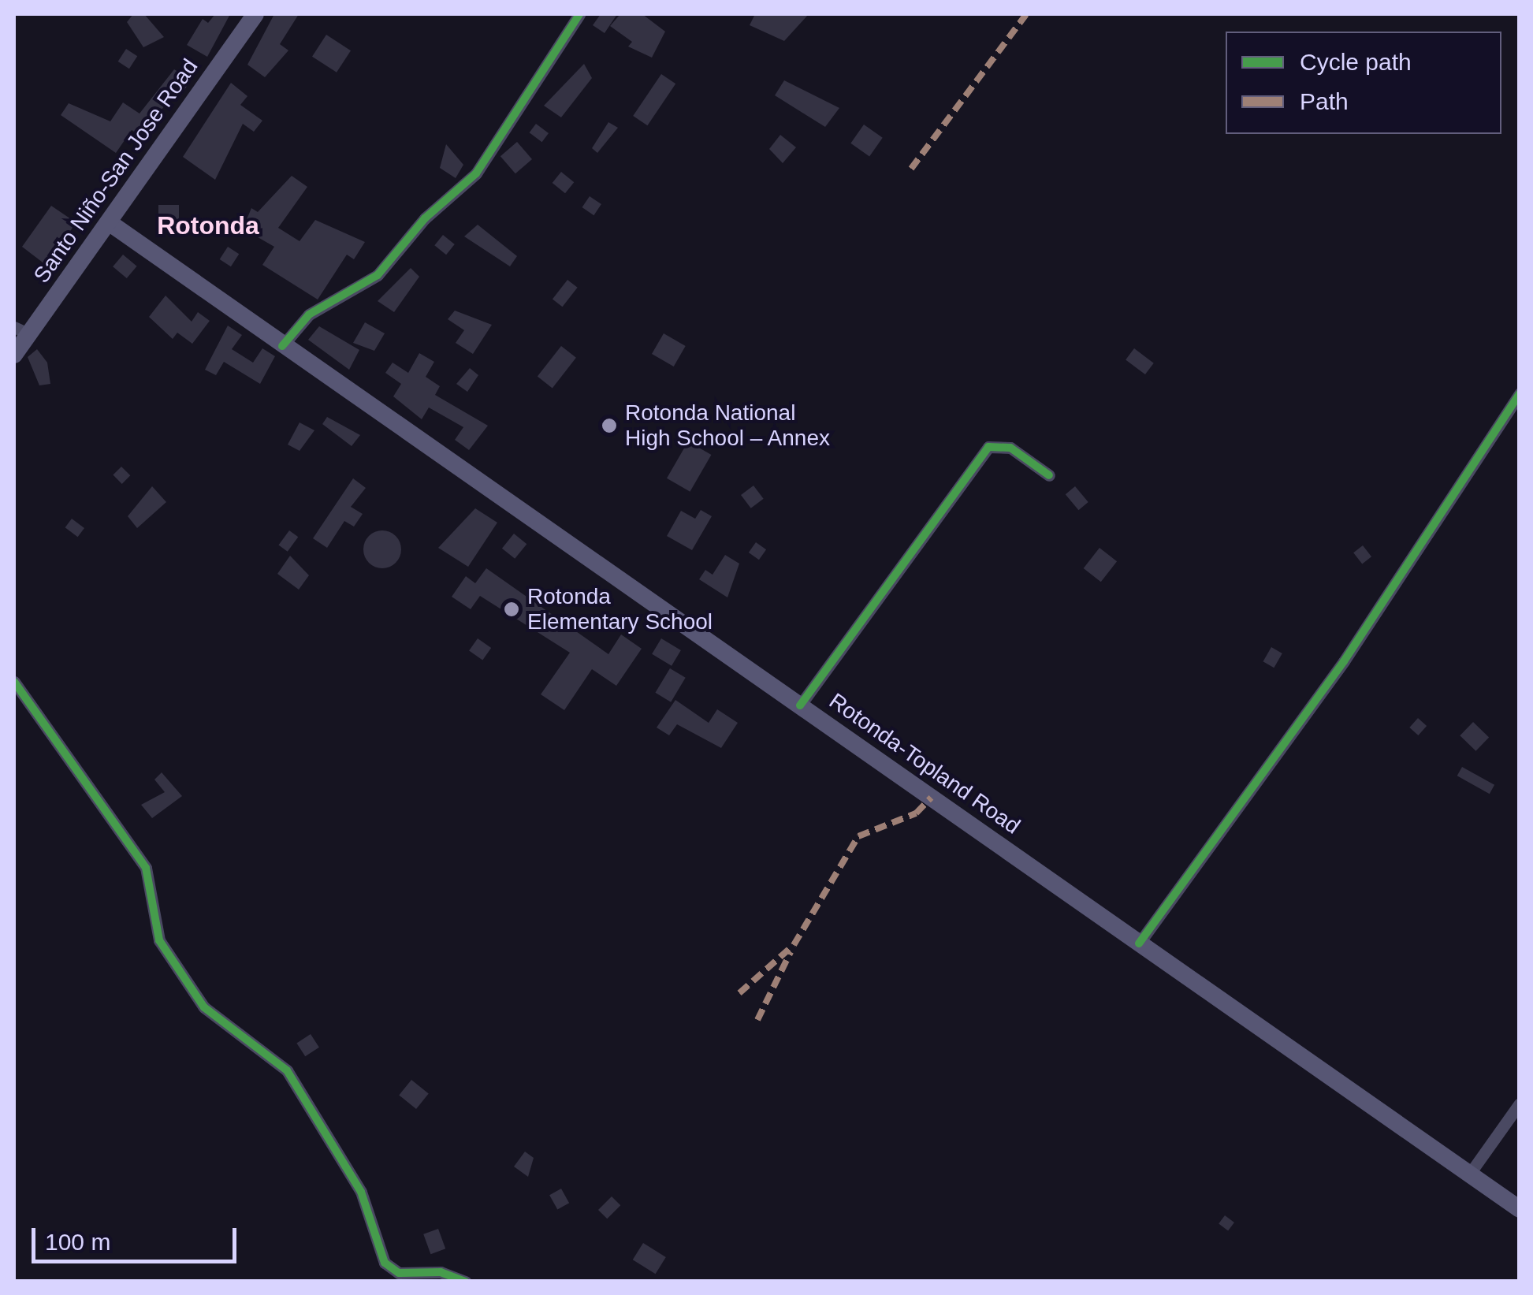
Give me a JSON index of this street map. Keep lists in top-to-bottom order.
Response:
{
  "streets": {
    "main road": ["Santo Niño-San Jose Road", "Rotonda-Topland Road"]
  },
  "crossings": [
    ["Santo Niño-San Jose Road", "Rotonda-Topland Road"]
  ],
  "districts": ["Rotonda"],
  "places": ["Rotonda National High School – Annex", "Rotonda Elementary School"],
  "legend": ["Cycle path", "Path"],
  "scale_bar": "100 m"
}
